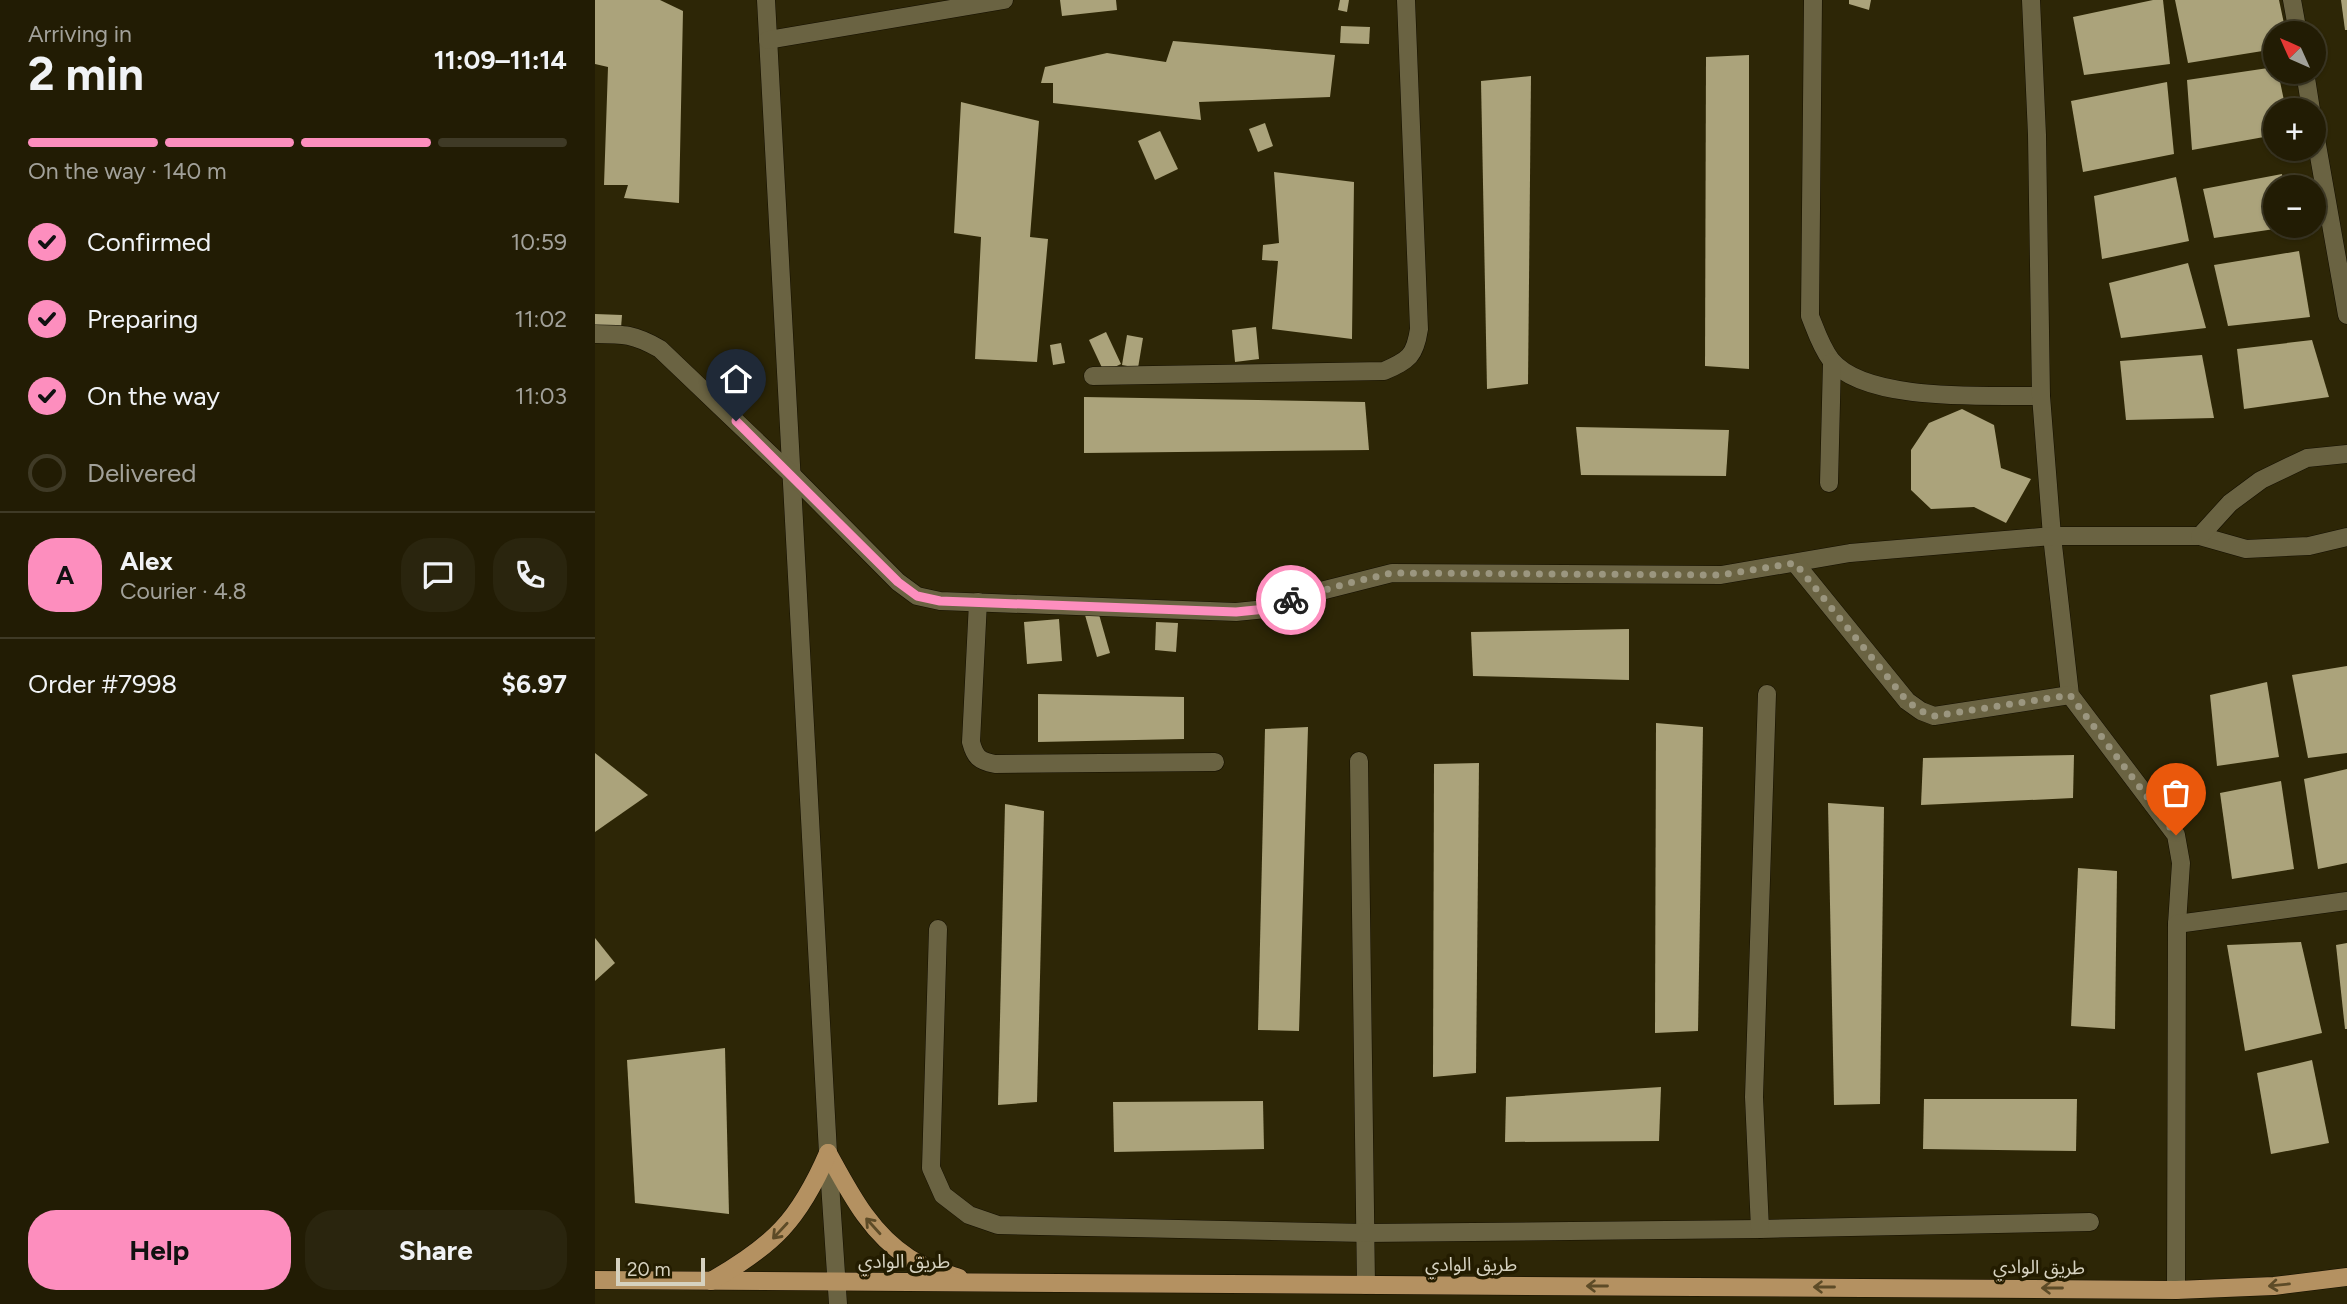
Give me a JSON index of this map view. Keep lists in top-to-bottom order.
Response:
{
  "streets": {
    "main road": ["طريق الوادي"]
  },
  "one_way": ["طريق الوادي"],
  "scale_bar": "20 m",
  "north": "top left",
  "page": {
    "heading": ["2 min", "Arriving in", "11:09–11:14"],
    "panel": [
      "Alex",
      "Courier · 4.8",
      "Order #7998",
      "$6.97"
    ],
    "map_buttons": ["+", "−"],
    "bar": "On the way · 140 m",
    "list": [
      ["Confirmed", "10:59"],
      ["Preparing", "11:02"],
      ["On the way", "11:03"],
      "Delivered"
    ],
    "round": "A",
    "buttons": ["Help", "Share"],
    "scale": "20 m"
  }
}
